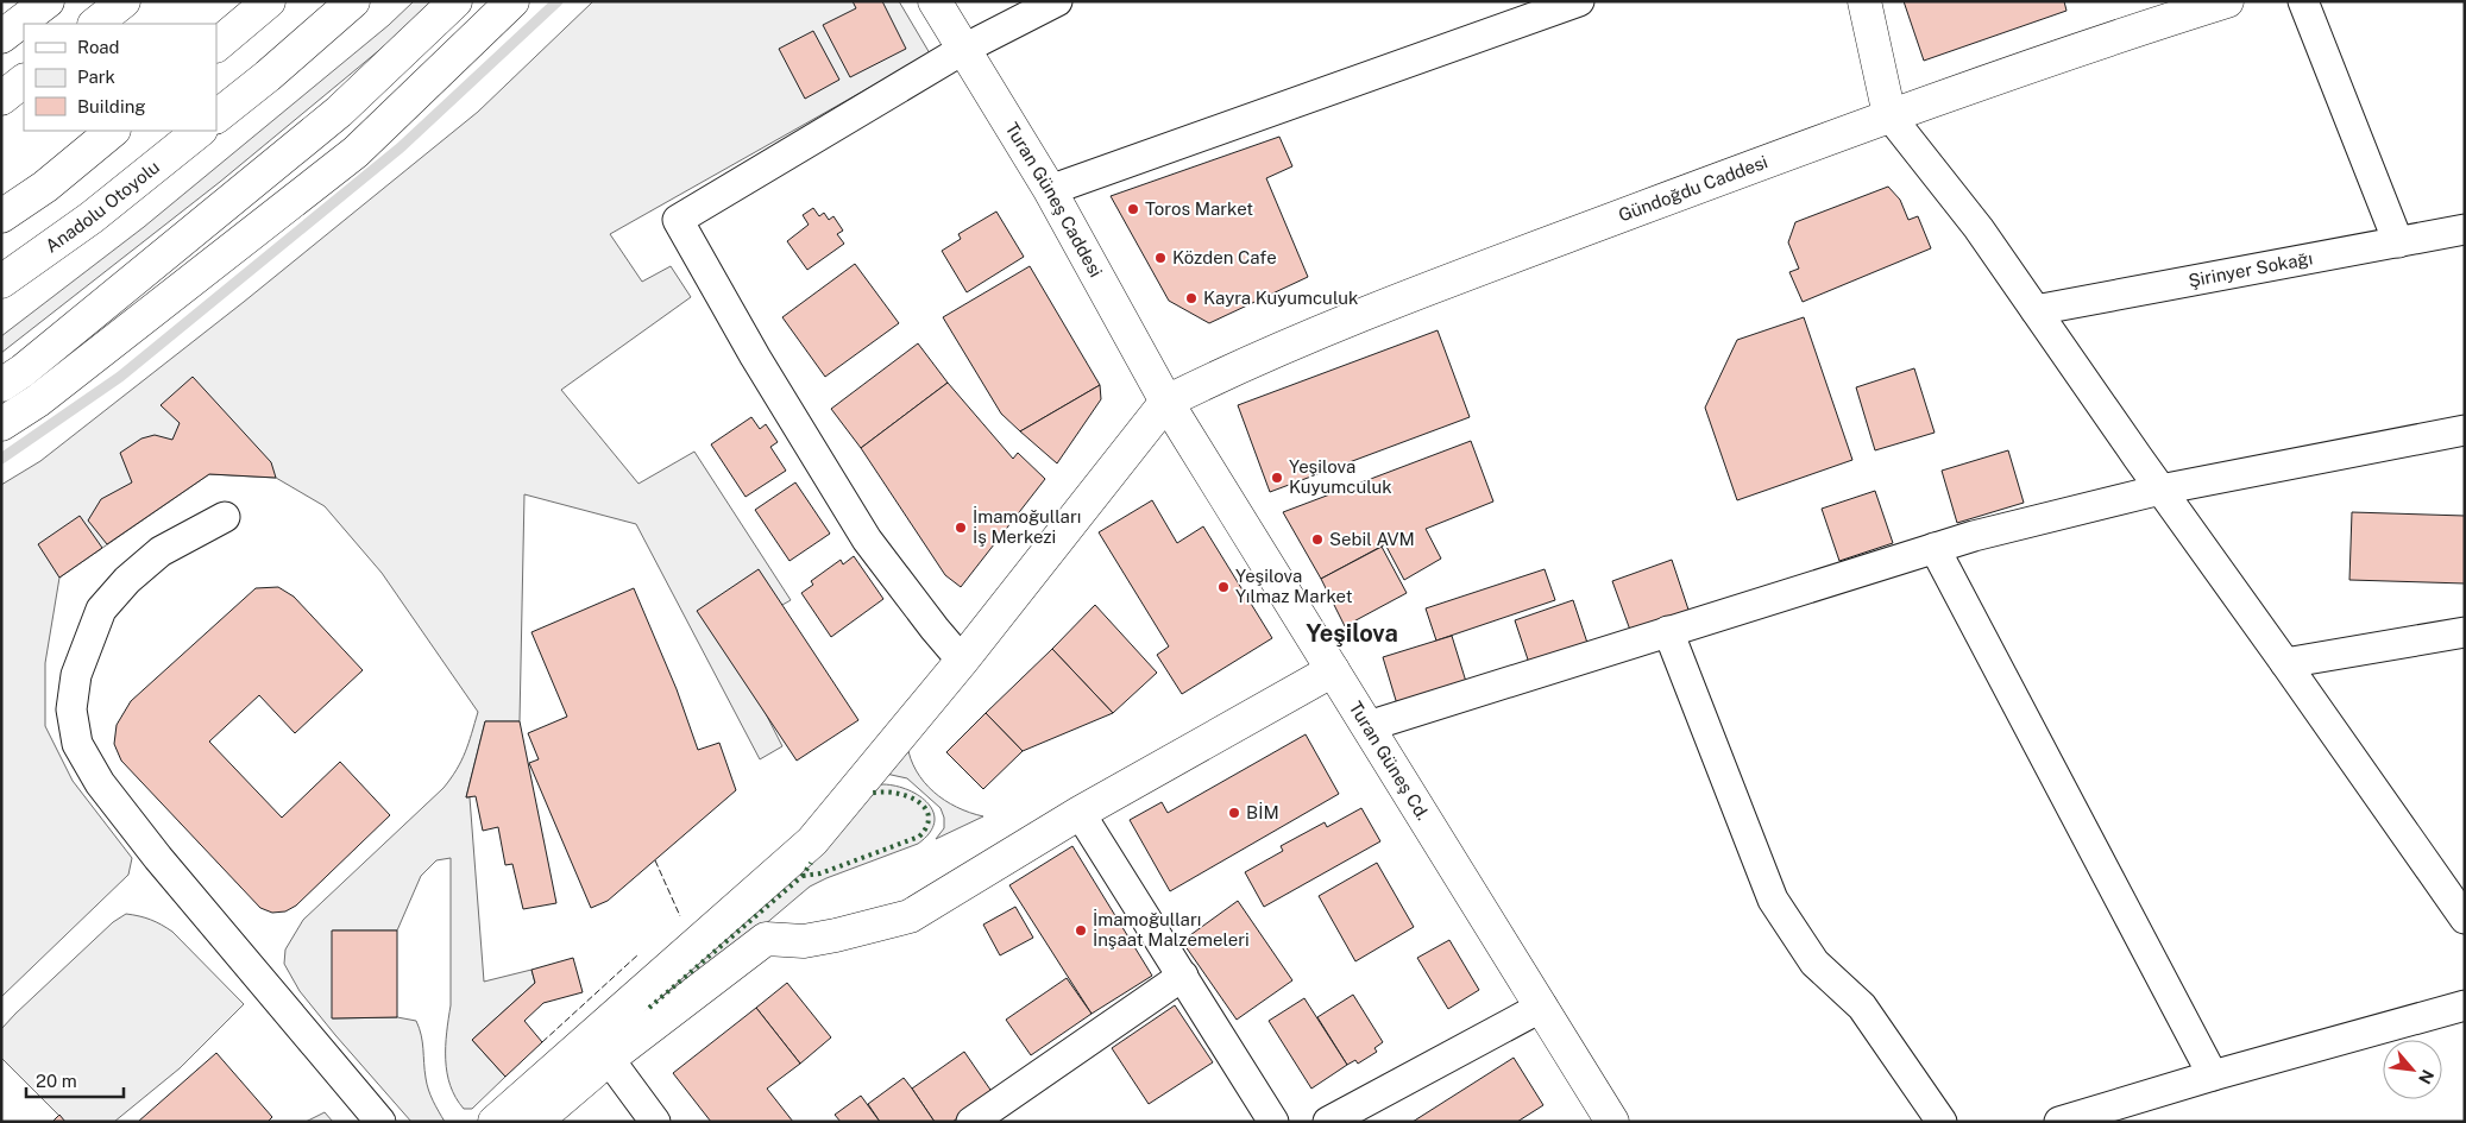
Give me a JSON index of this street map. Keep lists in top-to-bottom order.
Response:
{
  "streets": {
    "main road": [
      "Gündoğdu Caddesi",
      "Turan Güneş Caddesi",
      "Anadolu Otoyolu",
      "Turan Güneş Cd."
    ],
    "street": ["Şirinyer Sokağı"]
  },
  "crossings": [
    ["Gündoğdu Caddesi", "Turan Güneş Caddesi"],
    ["Gündoğdu Caddesi", "Turan Güneş Cd."],
    ["Turan Güneş Caddesi", "Turan Güneş Cd."]
  ],
  "districts": ["Yeşilova"],
  "places": [
    "Toros Market",
    "Közden Cafe",
    "Kayra Kuyumculuk",
    "Yeşilova Kuyumculuk",
    "İmamoğulları İş Merkezi",
    "Sebil AVM",
    "Yeşilova Yılmaz Market",
    "BİM",
    "İmamoğulları İnşaat Malzemeleri"
  ],
  "legend": ["Road", "Park", "Building"],
  "scale_bar": "20 m",
  "north": "bottom right"
}
